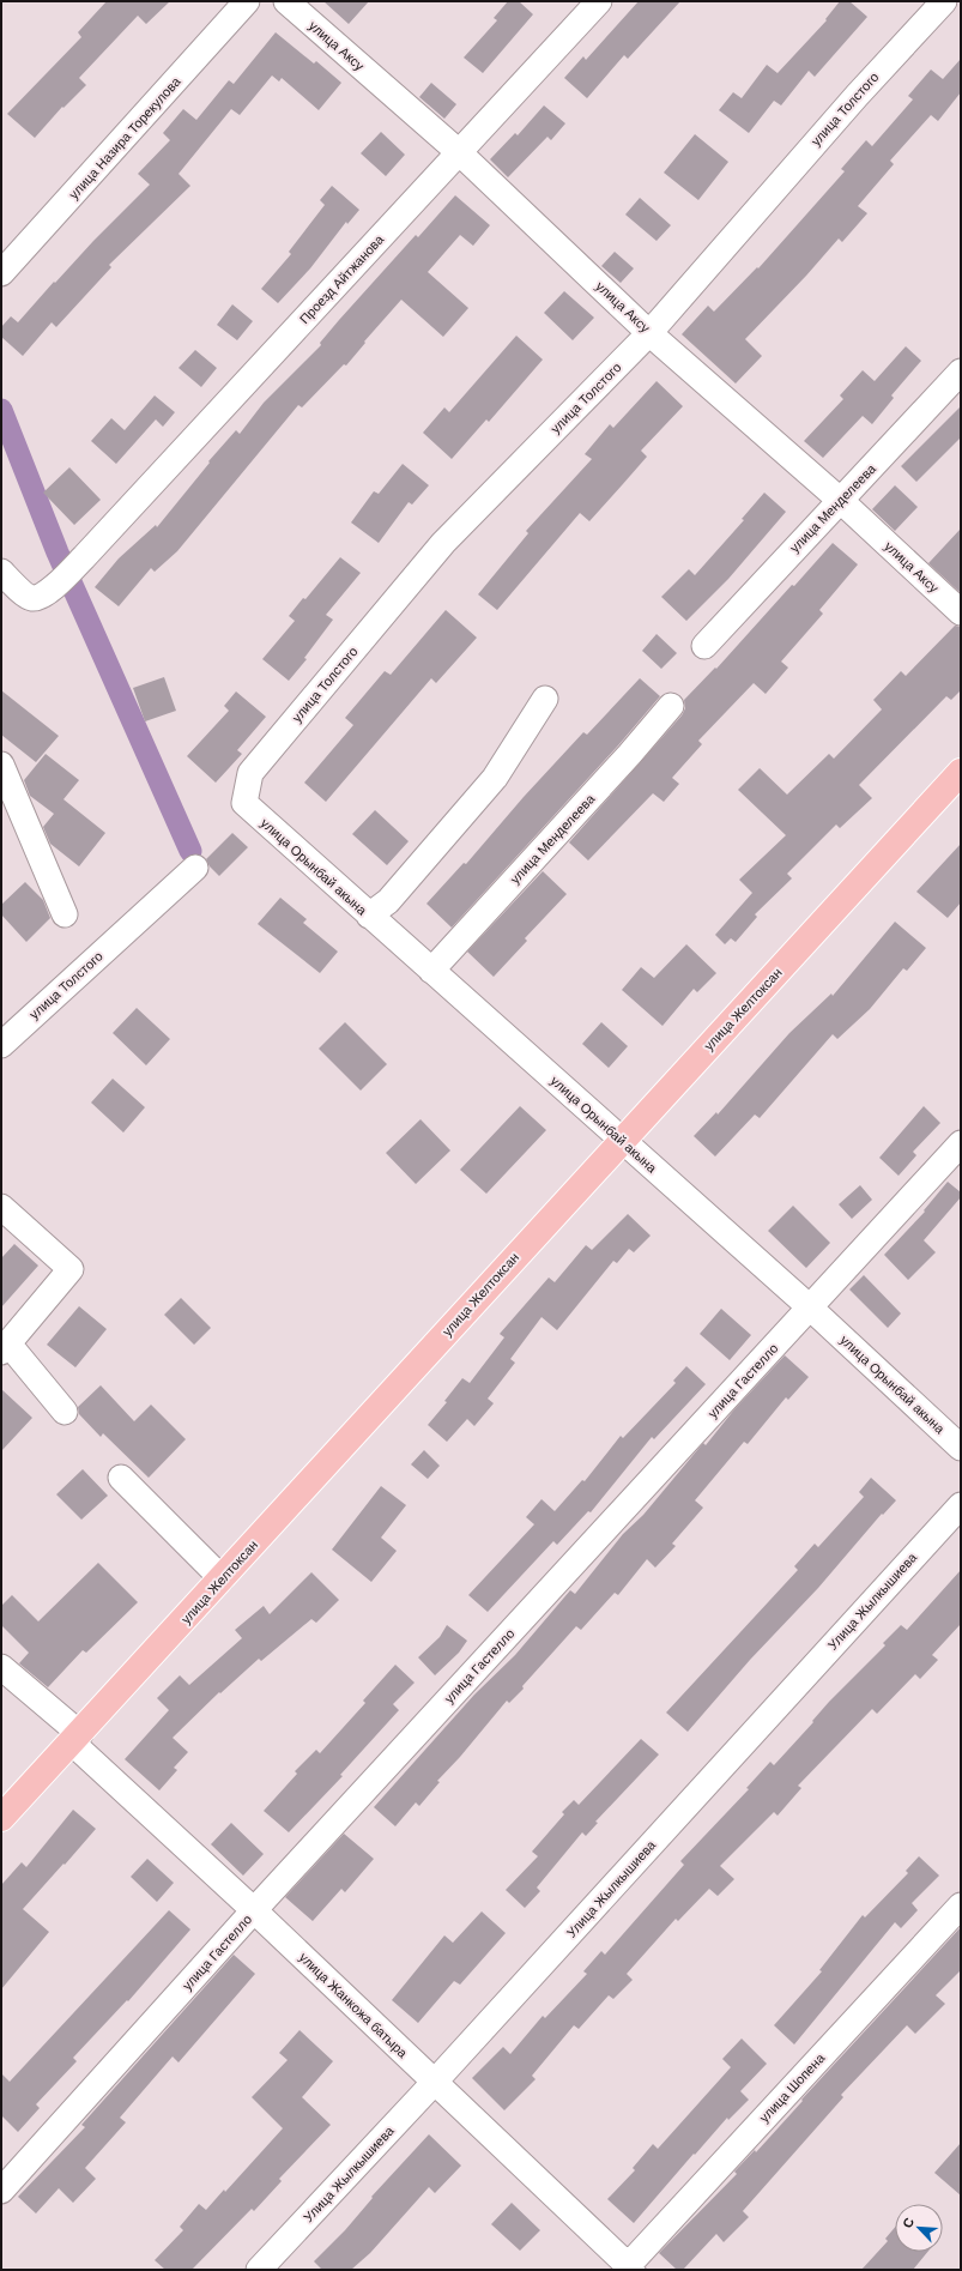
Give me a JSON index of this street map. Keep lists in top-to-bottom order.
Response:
{
  "streets": {
    "main road": ["улица Желтоксан"],
    "street": [
      "улица Аксу",
      "улица Толстого",
      "улица Назира Торекулова",
      "Проезд Айтжанова",
      "улица Менделеева",
      "улица Орынбай акына",
      "улица Гастелло",
      "Улица Жылкышиева",
      "улица Жанкожа батыра",
      "улица Шопена"
    ]
  },
  "crossings": [
    ["улица Аксу", "улица Толстого"],
    ["улица Аксу", "Проезд Айтжанова"],
    ["улица Аксу", "улица Менделеева"],
    ["улица Толстого", "улица Орынбай акына"],
    ["улица Менделеева", "улица Орынбай акына"],
    ["улица Орынбай акына", "улица Желтоксан"],
    ["улица Орынбай акына", "улица Гастелло"],
    ["улица Желтоксан", "улица Жанкожа батыра"],
    ["улица Гастелло", "улица Жанкожа батыра"],
    ["Улица Жылкышиева", "улица Жанкожа батыра"],
    ["улица Жанкожа батыра", "улица Шопена"]
  ],
  "north": "top left"
}
